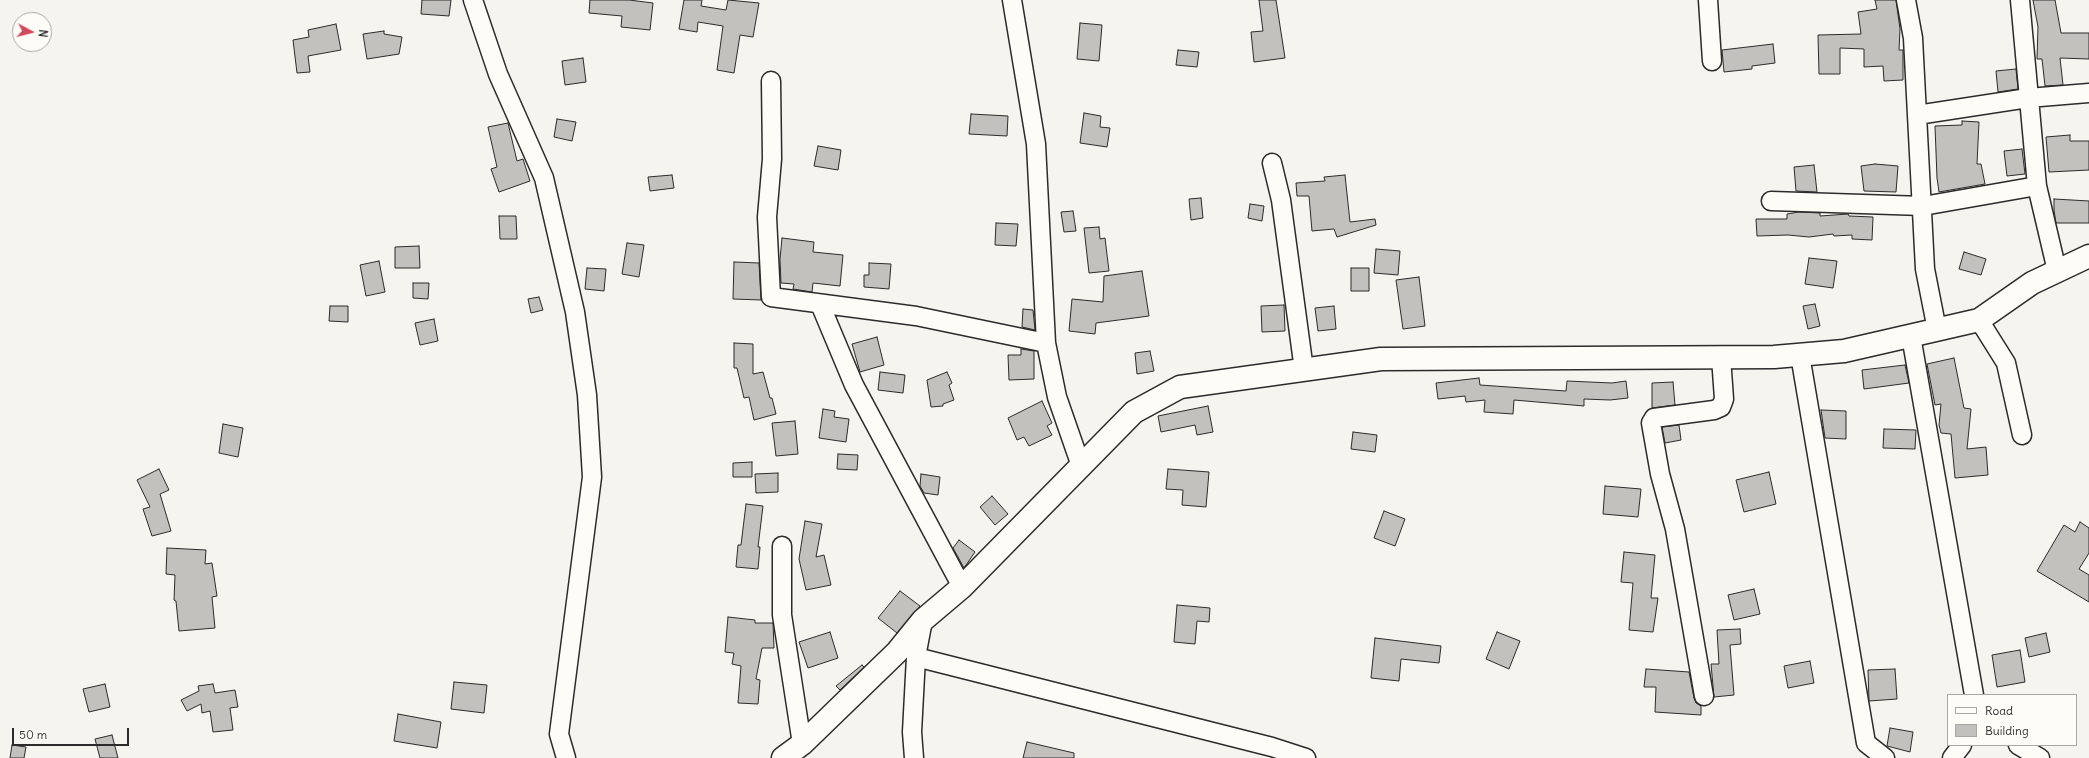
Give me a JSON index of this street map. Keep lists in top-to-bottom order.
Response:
{
  "legend": ["Road", "Building"],
  "scale_bar": "50 m",
  "north": "right"
}
